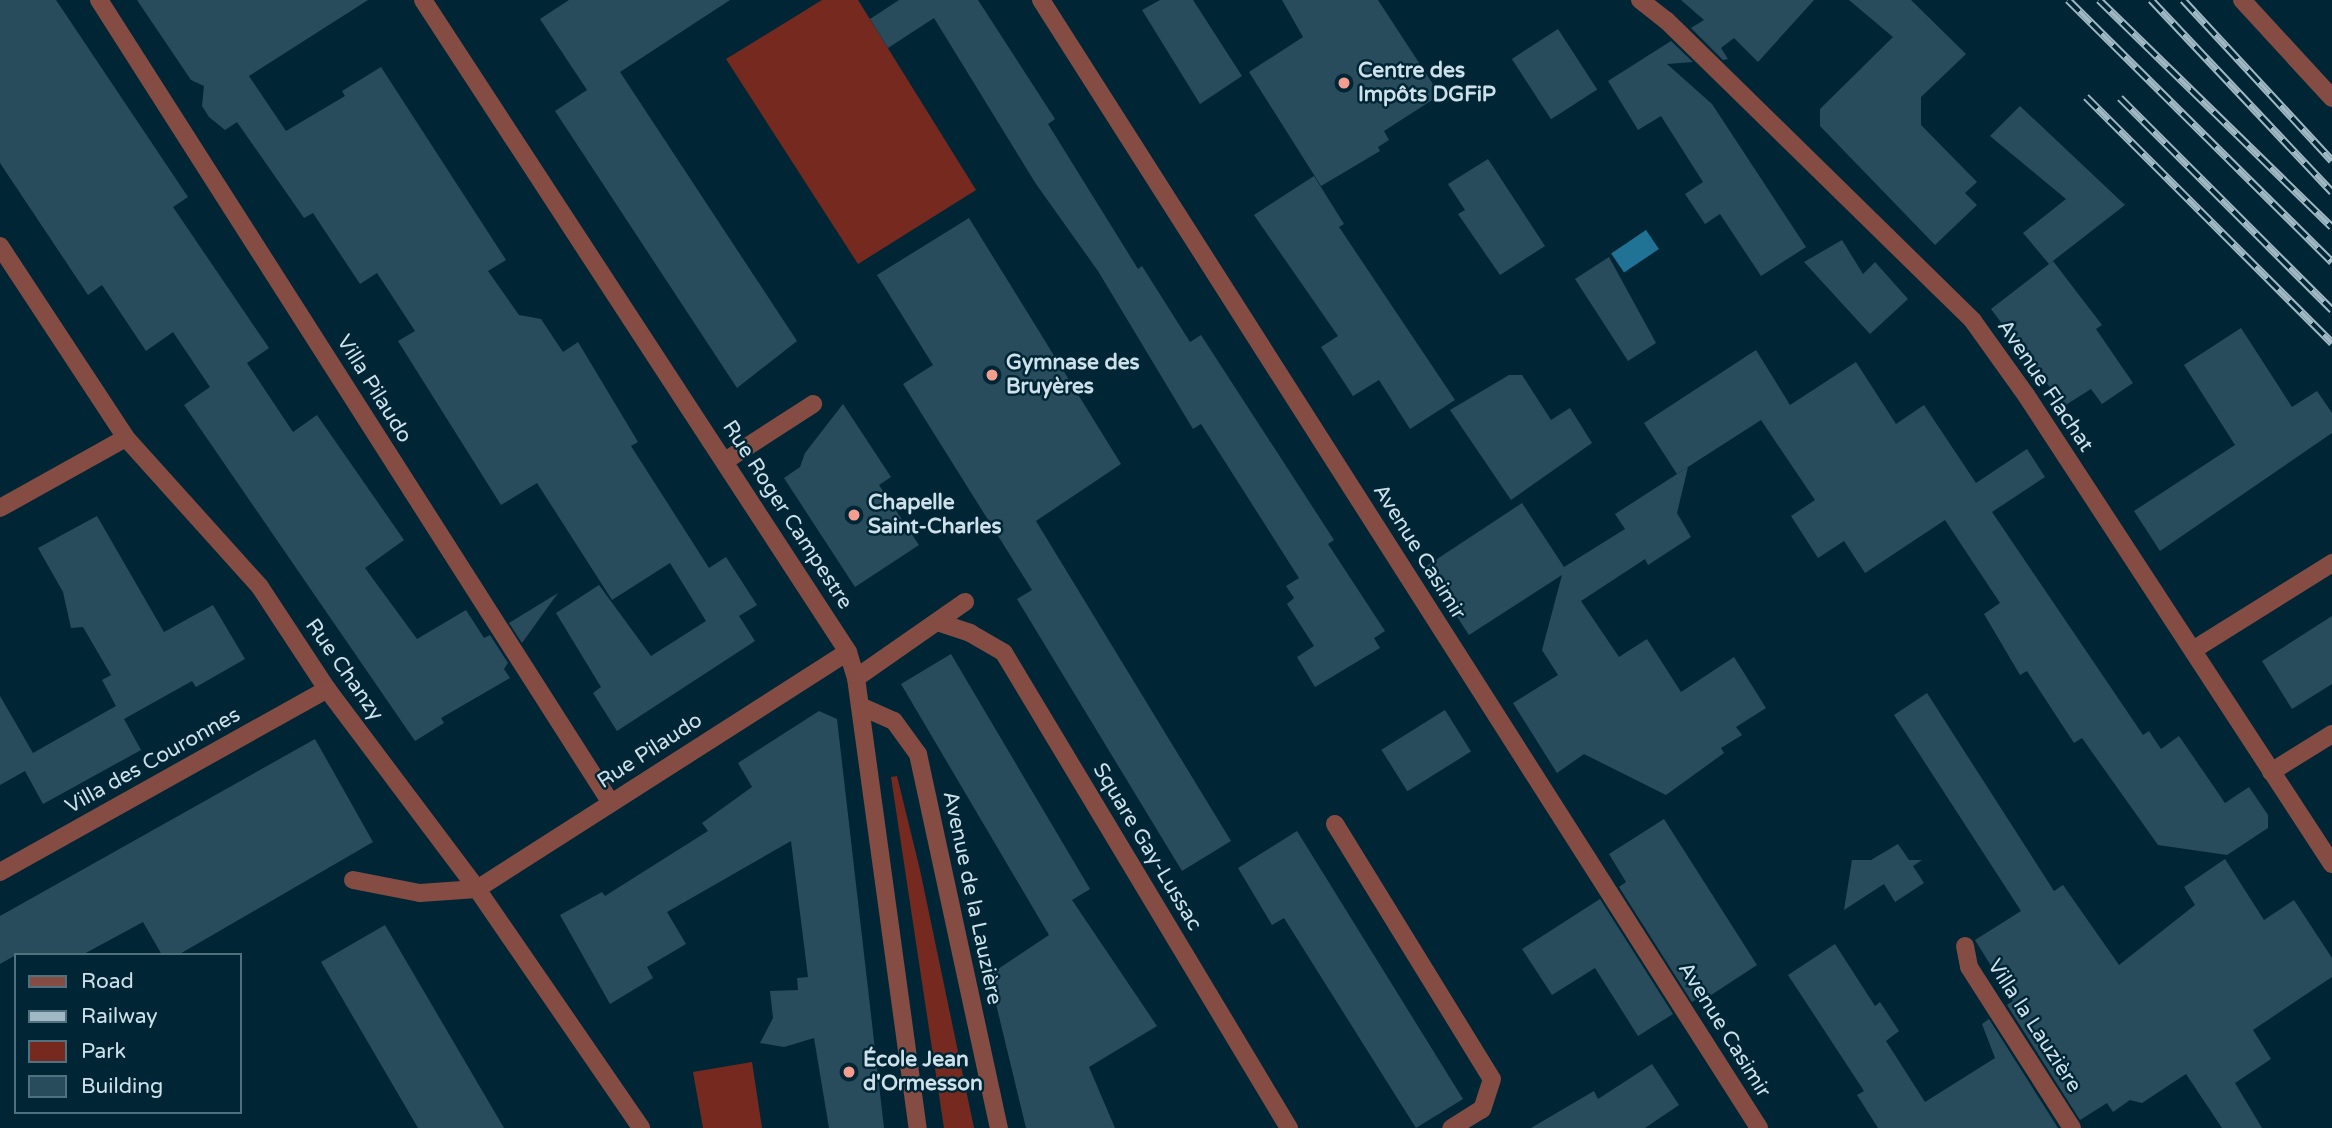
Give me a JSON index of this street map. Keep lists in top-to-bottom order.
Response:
{
  "streets": {
    "street": [
      "Avenue Flachat",
      "Villa Pilaudo",
      "Rue Roger Campestre",
      "Avenue Casimir",
      "Rue Chanzy",
      "Rue Pilaudo",
      "Villa des Couronnes",
      "Square Gay-Lussac",
      "Avenue de la Lauzière",
      "Villa la Lauzière"
    ]
  },
  "crossings": [
    ["Villa Pilaudo", "Rue Pilaudo"],
    ["Rue Roger Campestre", "Rue Pilaudo"],
    ["Rue Roger Campestre", "Avenue de la Lauzière"],
    ["Rue Chanzy", "Rue Pilaudo"],
    ["Rue Chanzy", "Villa des Couronnes"]
  ],
  "places": [
    "Centre des Impôts DGFiP",
    "Gymnase des Bruyères",
    "Chapelle Saint-Charles",
    "École Jean d'Ormesson"
  ],
  "legend": [
    "Road",
    "Railway",
    "Park",
    "Building"
  ]
}
